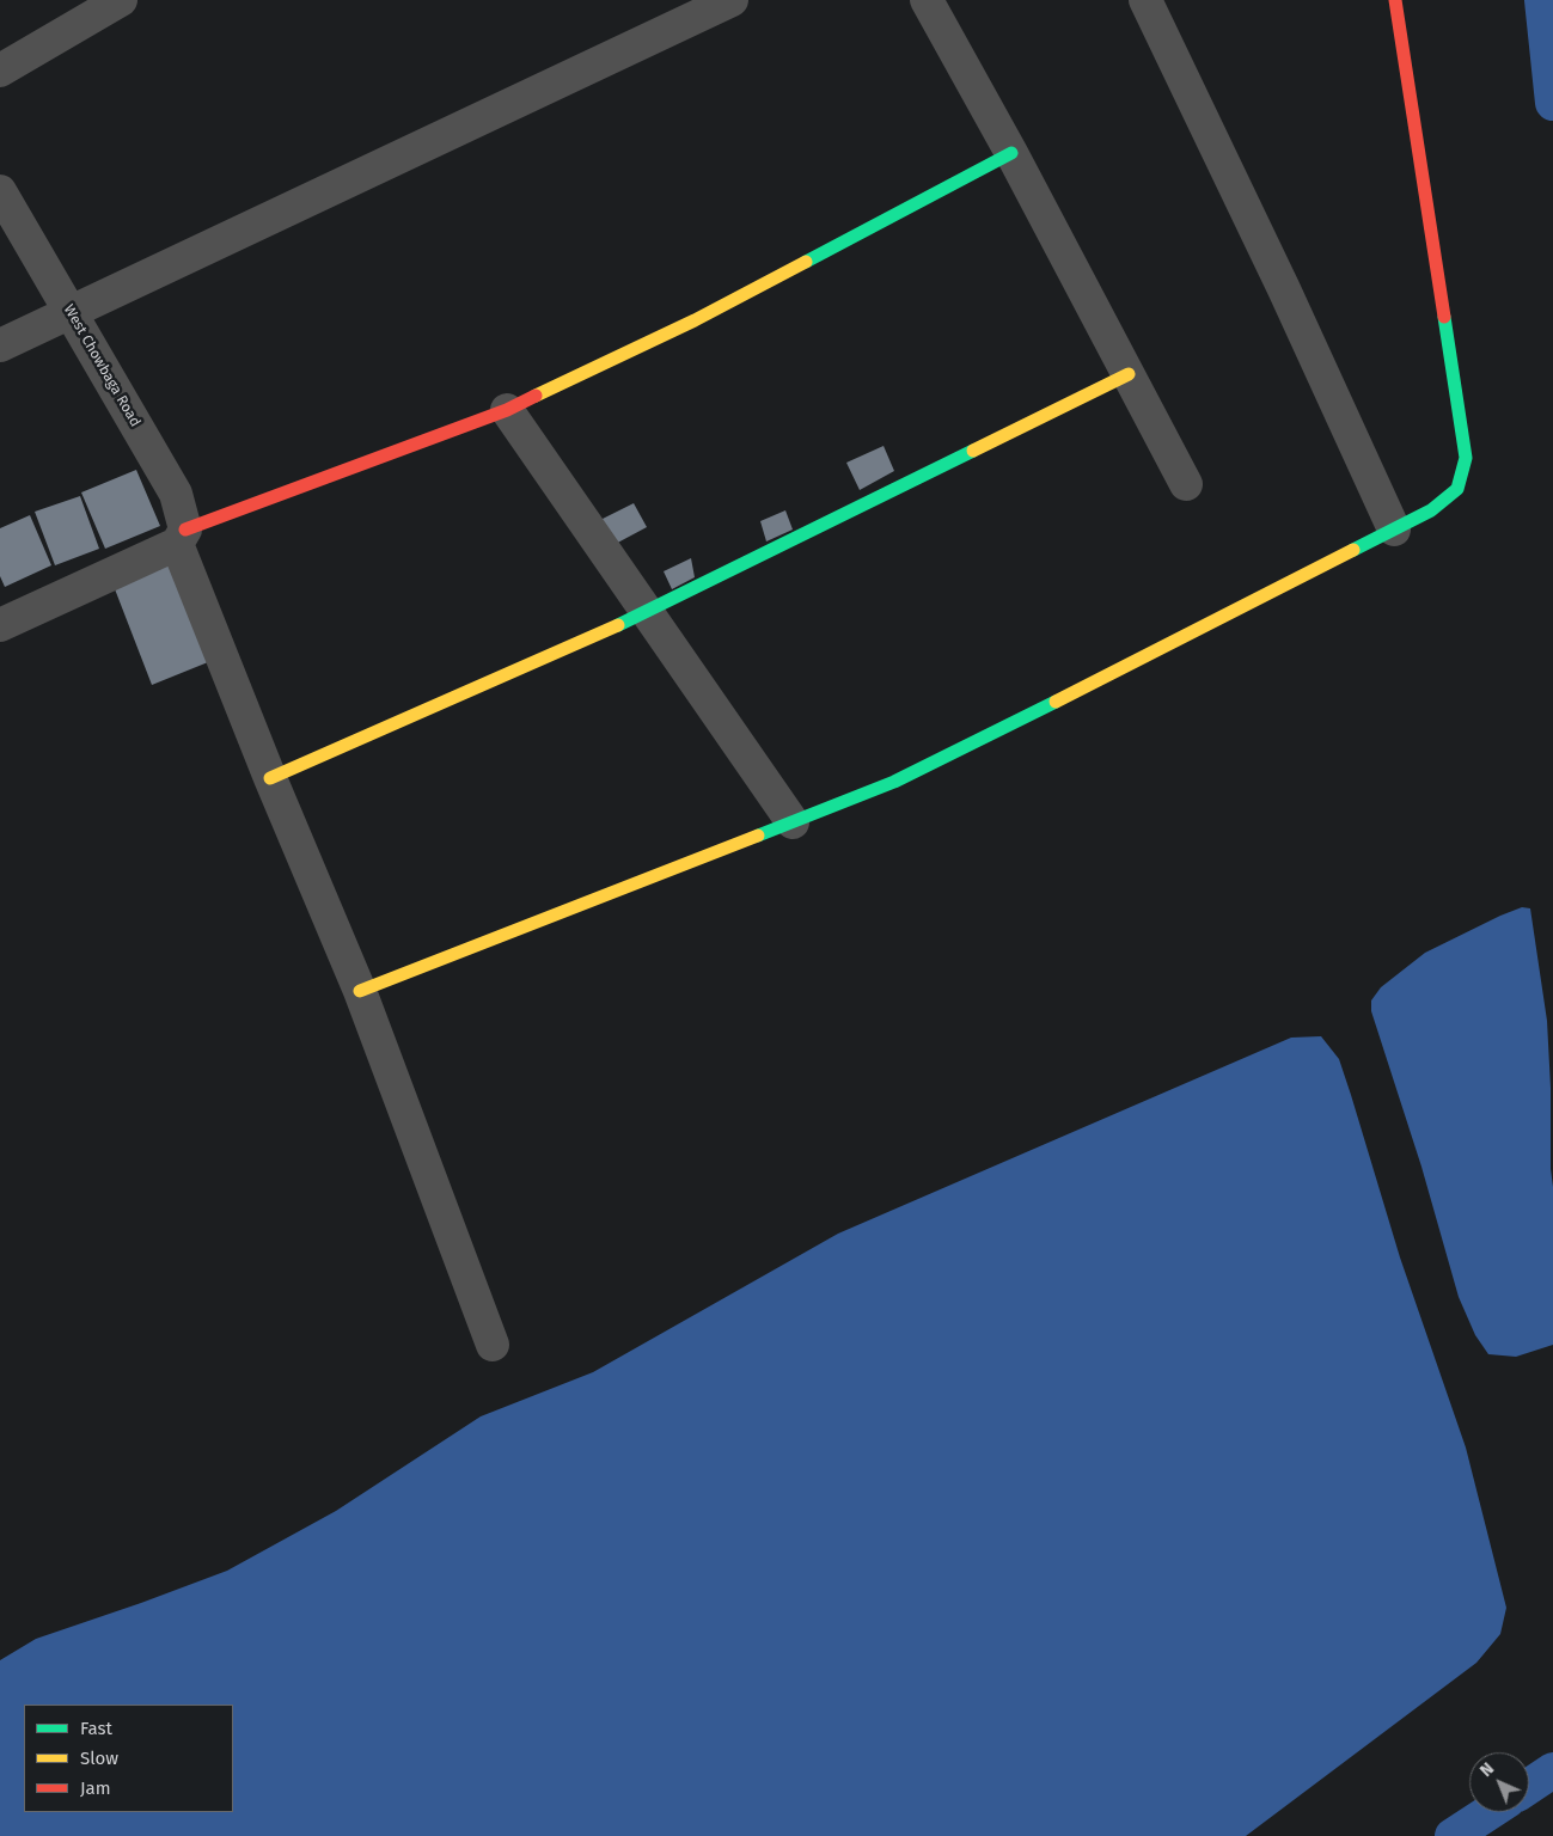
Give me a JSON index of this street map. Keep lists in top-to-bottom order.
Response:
{
  "streets": {
    "street": ["West Chowbaga Road"]
  },
  "legend": ["Fast", "Slow", "Jam"],
  "north": "top left"
}
